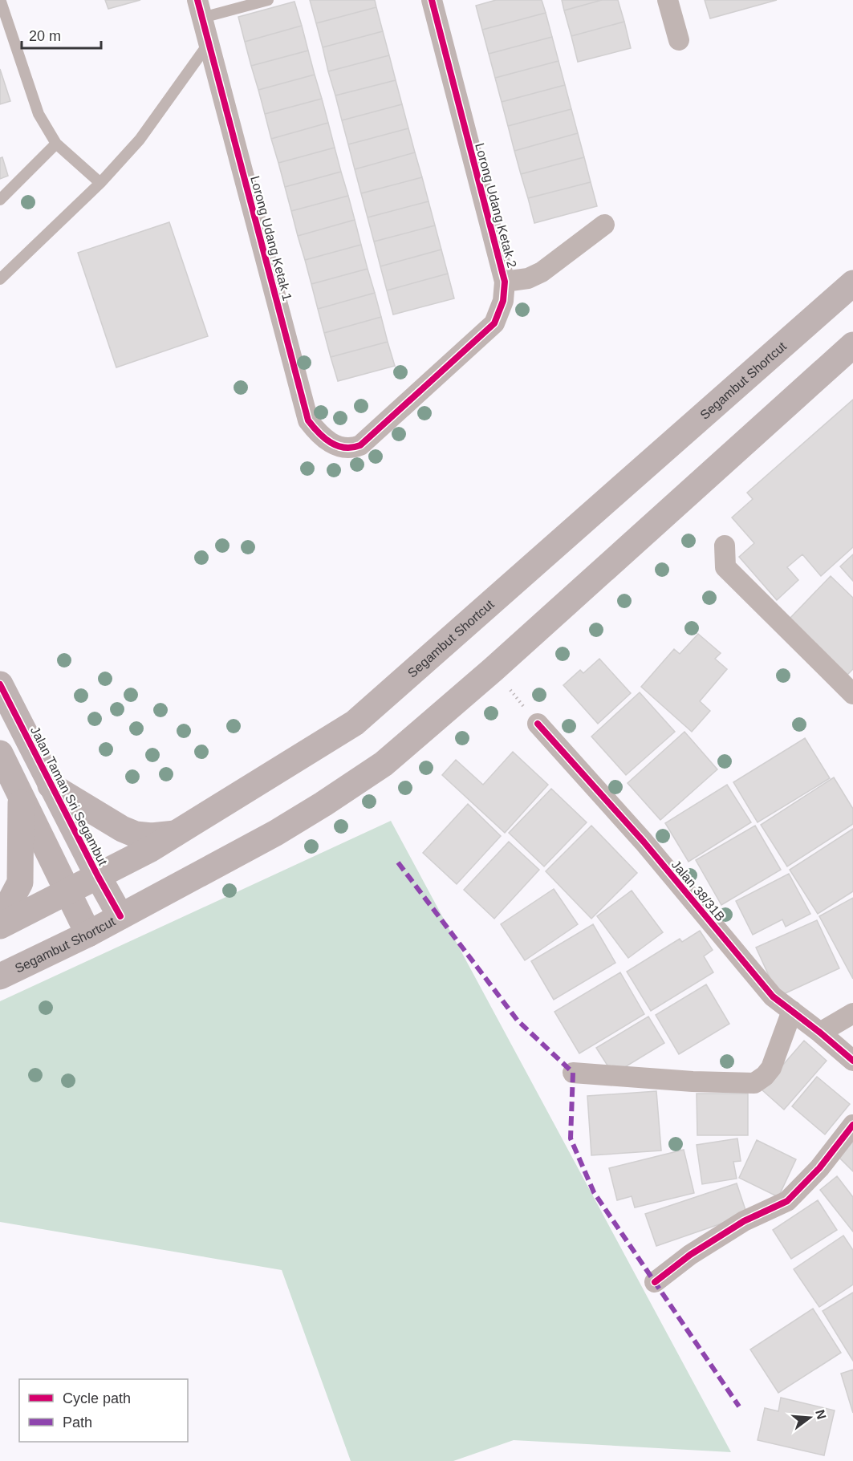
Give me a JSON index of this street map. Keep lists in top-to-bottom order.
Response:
{
  "streets": {
    "main road": ["Segambut Shortcut", "Jalan Taman Sri Segambut"],
    "street": ["Lorong Udang Ketak 2", "Lorong Udang Ketak 1", "Jalan 38/31B"]
  },
  "crossings": [
    ["Lorong Udang Ketak 2", "Lorong Udang Ketak 1"],
    ["Segambut Shortcut", "Jalan Taman Sri Segambut"]
  ],
  "legend": ["Cycle path", "Path"],
  "scale_bar": "20 m",
  "north": "right"
}
